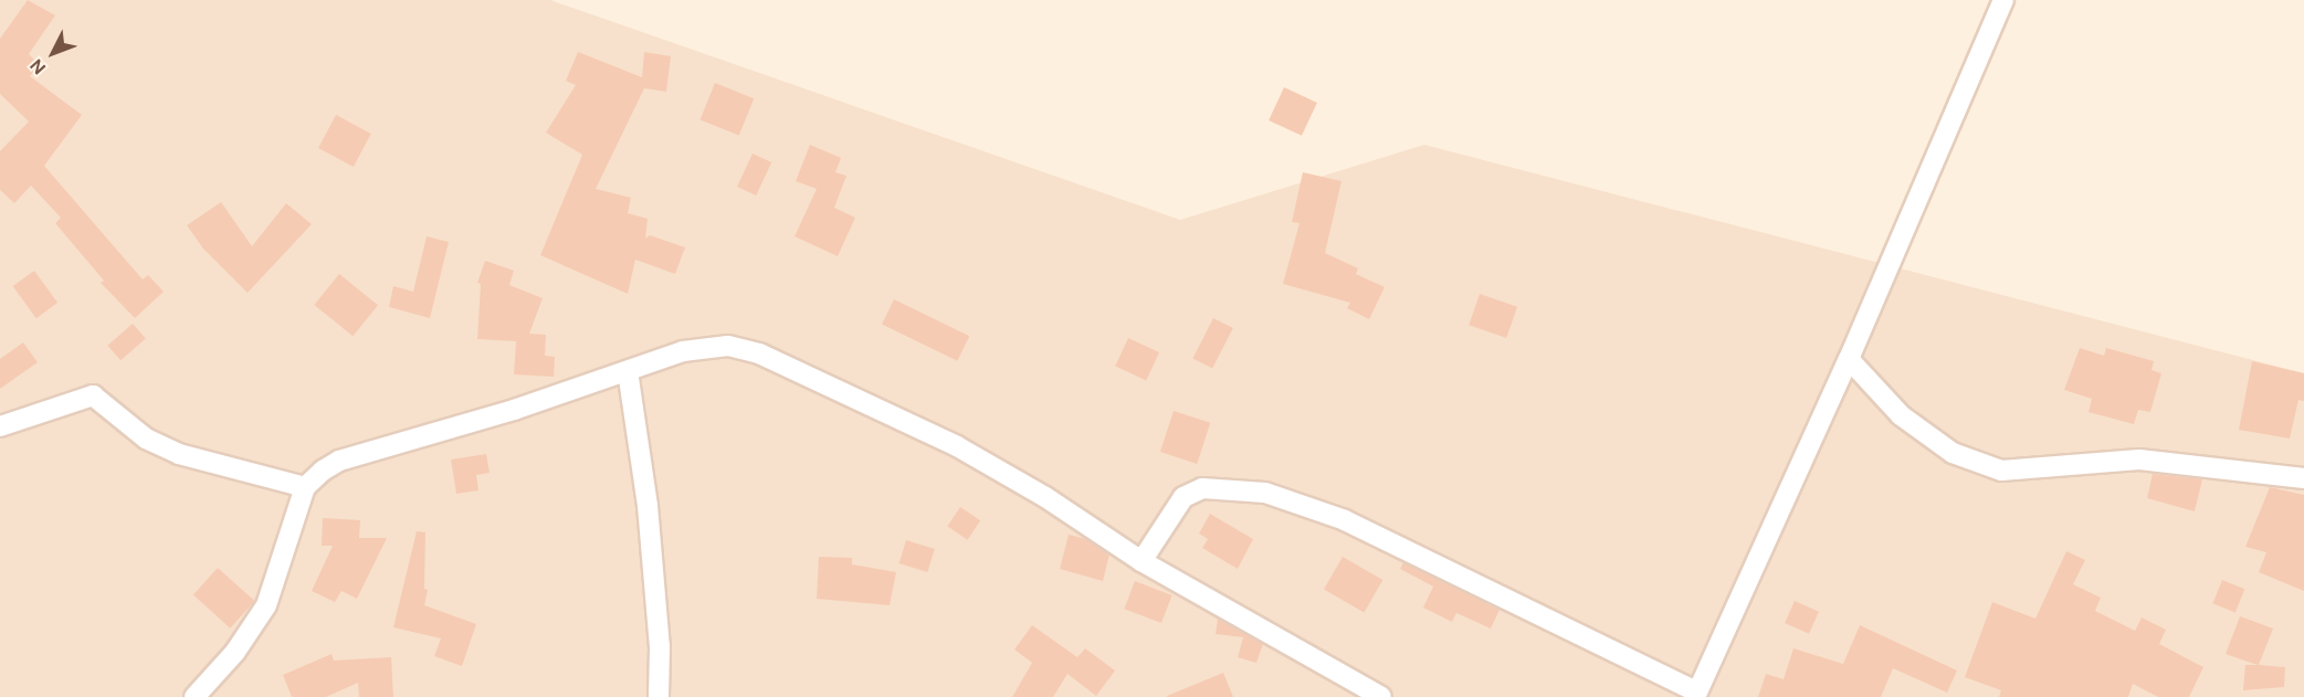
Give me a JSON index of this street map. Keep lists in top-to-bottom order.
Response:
{
  "north": "bottom left"
}
